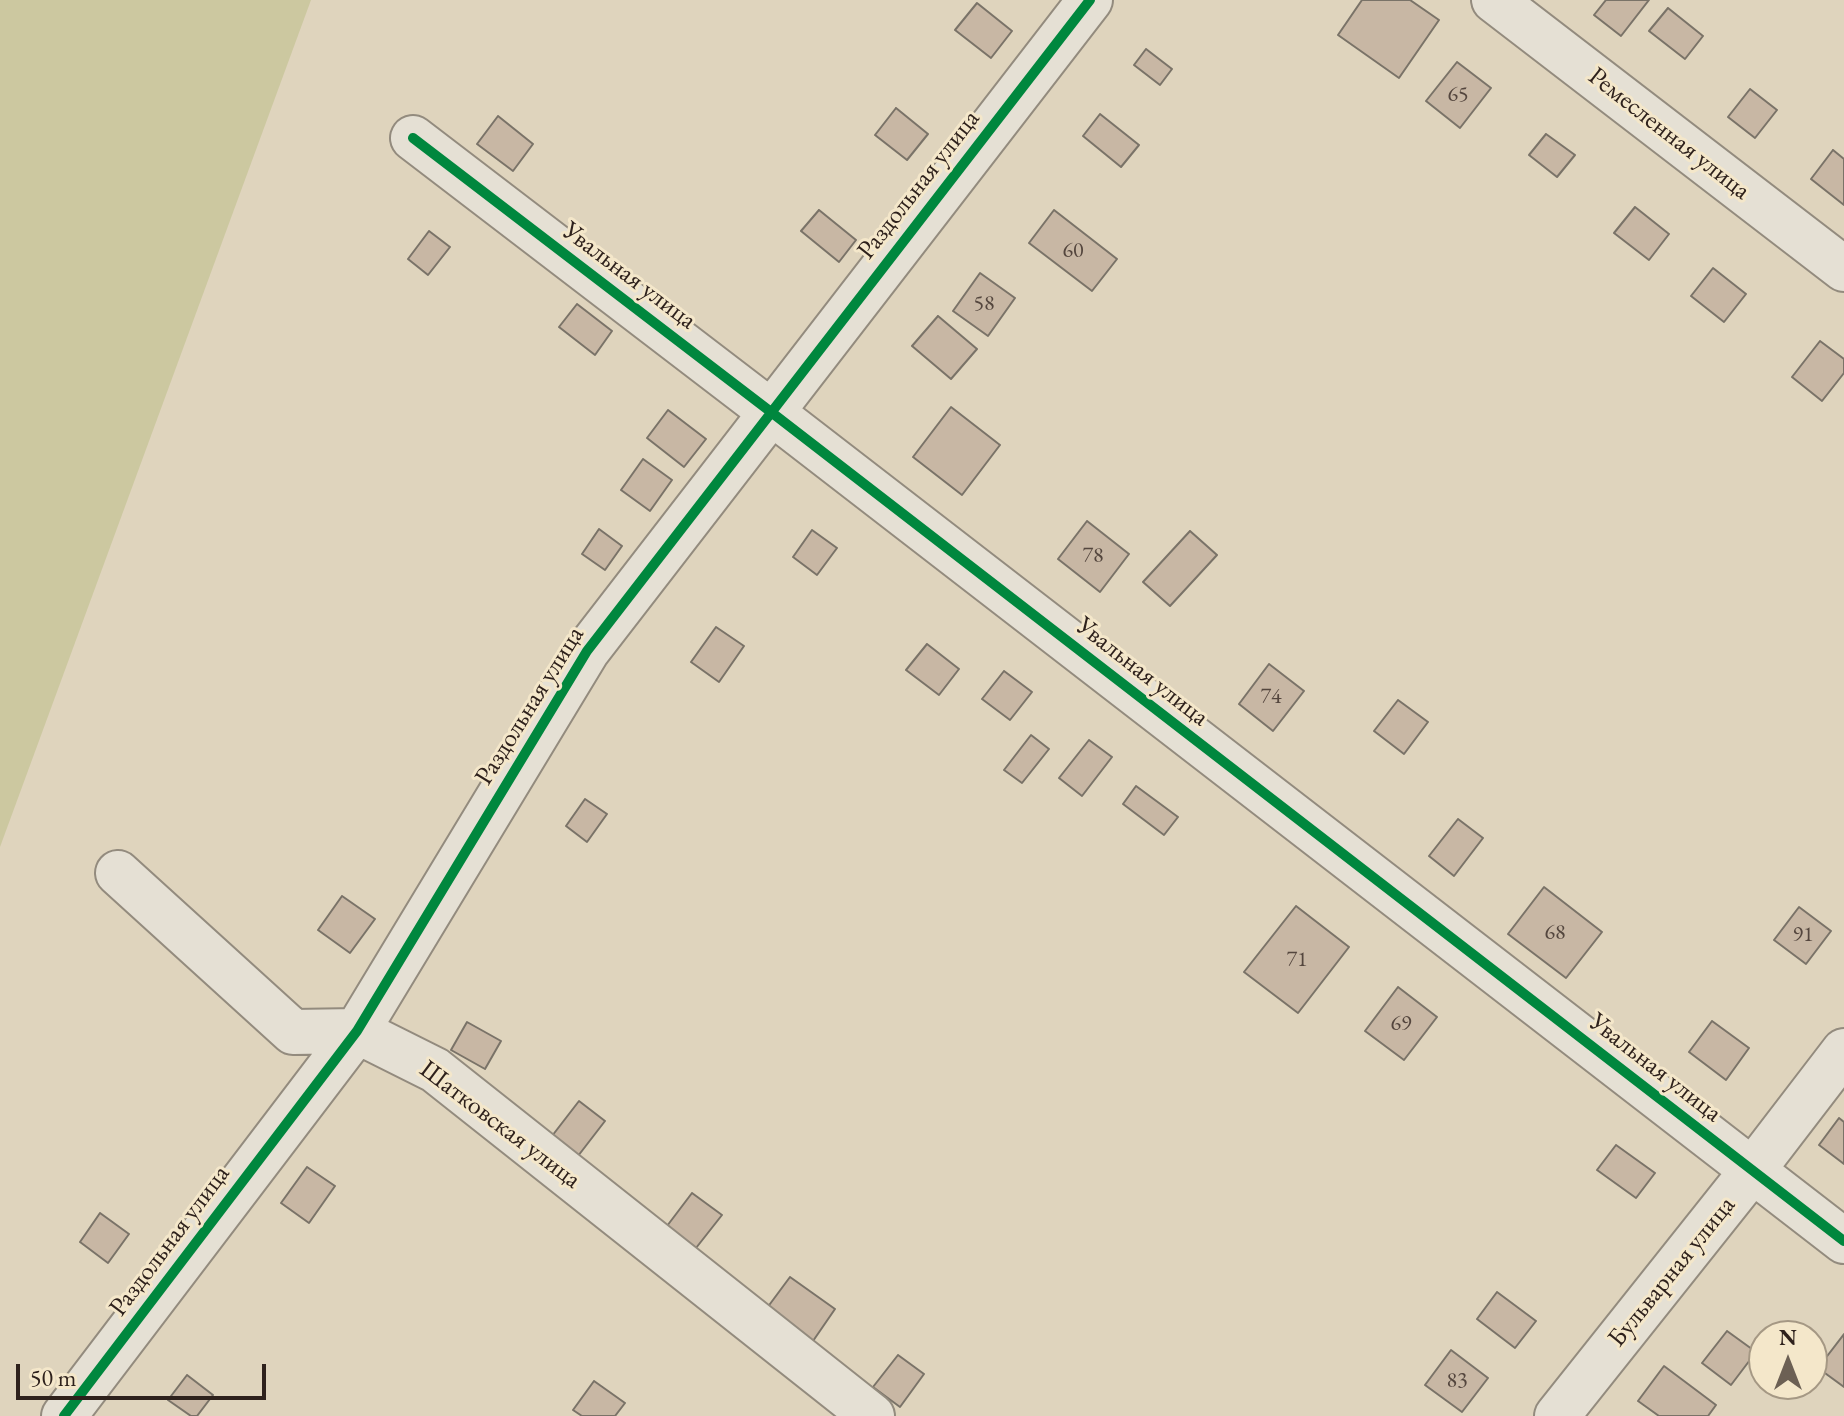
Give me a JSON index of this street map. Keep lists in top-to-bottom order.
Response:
{
  "streets": {
    "street": [
      "Ремесленная улица",
      "Раздольная улица",
      "Увальная улица",
      "Шатковская улица",
      "Бульварная улица"
    ]
  },
  "crossings": [
    ["Раздольная улица", "Увальная улица"],
    ["Раздольная улица", "Шатковская улица"],
    ["Увальная улица", "Бульварная улица"]
  ],
  "house_numbers": [
    "65",
    "60",
    "58",
    "78",
    "74",
    "68",
    "91",
    "71",
    "69",
    "83"
  ],
  "scale_bar": "50 m",
  "north": "top"
}
